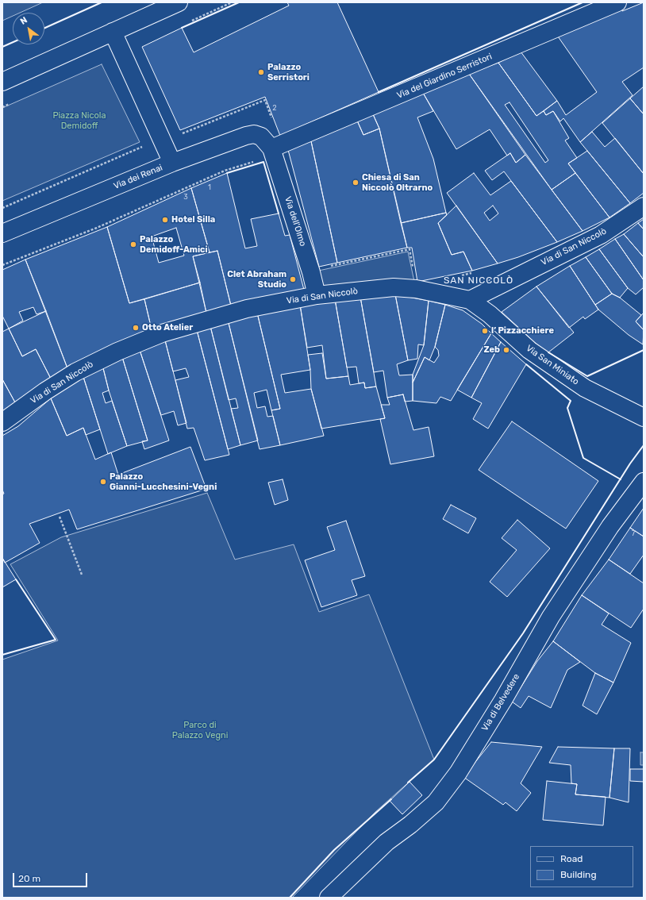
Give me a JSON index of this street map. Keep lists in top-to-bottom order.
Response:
{
  "streets": {
    "street": [
      "Via del Giardino Serristori",
      "Via dei Renai",
      "Via dell'Olmo",
      "Via di San Niccolò",
      "Via San Miniato",
      "Via di Belvedere"
    ]
  },
  "crossings": [
    ["Via del Giardino Serristori", "Via dei Renai"],
    ["Via del Giardino Serristori", "Via dell'Olmo"],
    ["Via dei Renai", "Via dell'Olmo"],
    ["Via dell'Olmo", "Via di San Niccolò"],
    ["Via di San Niccolò", "Via San Miniato"]
  ],
  "districts": ["SAN NICCOLÒ"],
  "parks": ["Piazza Nicola Demidoff", "Parco di Palazzo Vegni"],
  "places": [
    "Palazzo Serristori",
    "Chiesa di San Niccolò Oltrarno",
    "Hotel Silla",
    "Palazzo Demidoff-Amici",
    "Clet Abraham Studio",
    "Otto Atelier",
    "l’ Pizzacchiere",
    "Zeb",
    "Palazzo Gianni-Lucchesini-Vegni"
  ],
  "house_numbers": [
    "2",
    "1",
    "3",
    "7"
  ],
  "legend": ["Road", "Building"],
  "scale_bar": "20 m",
  "north": "top left"
}
